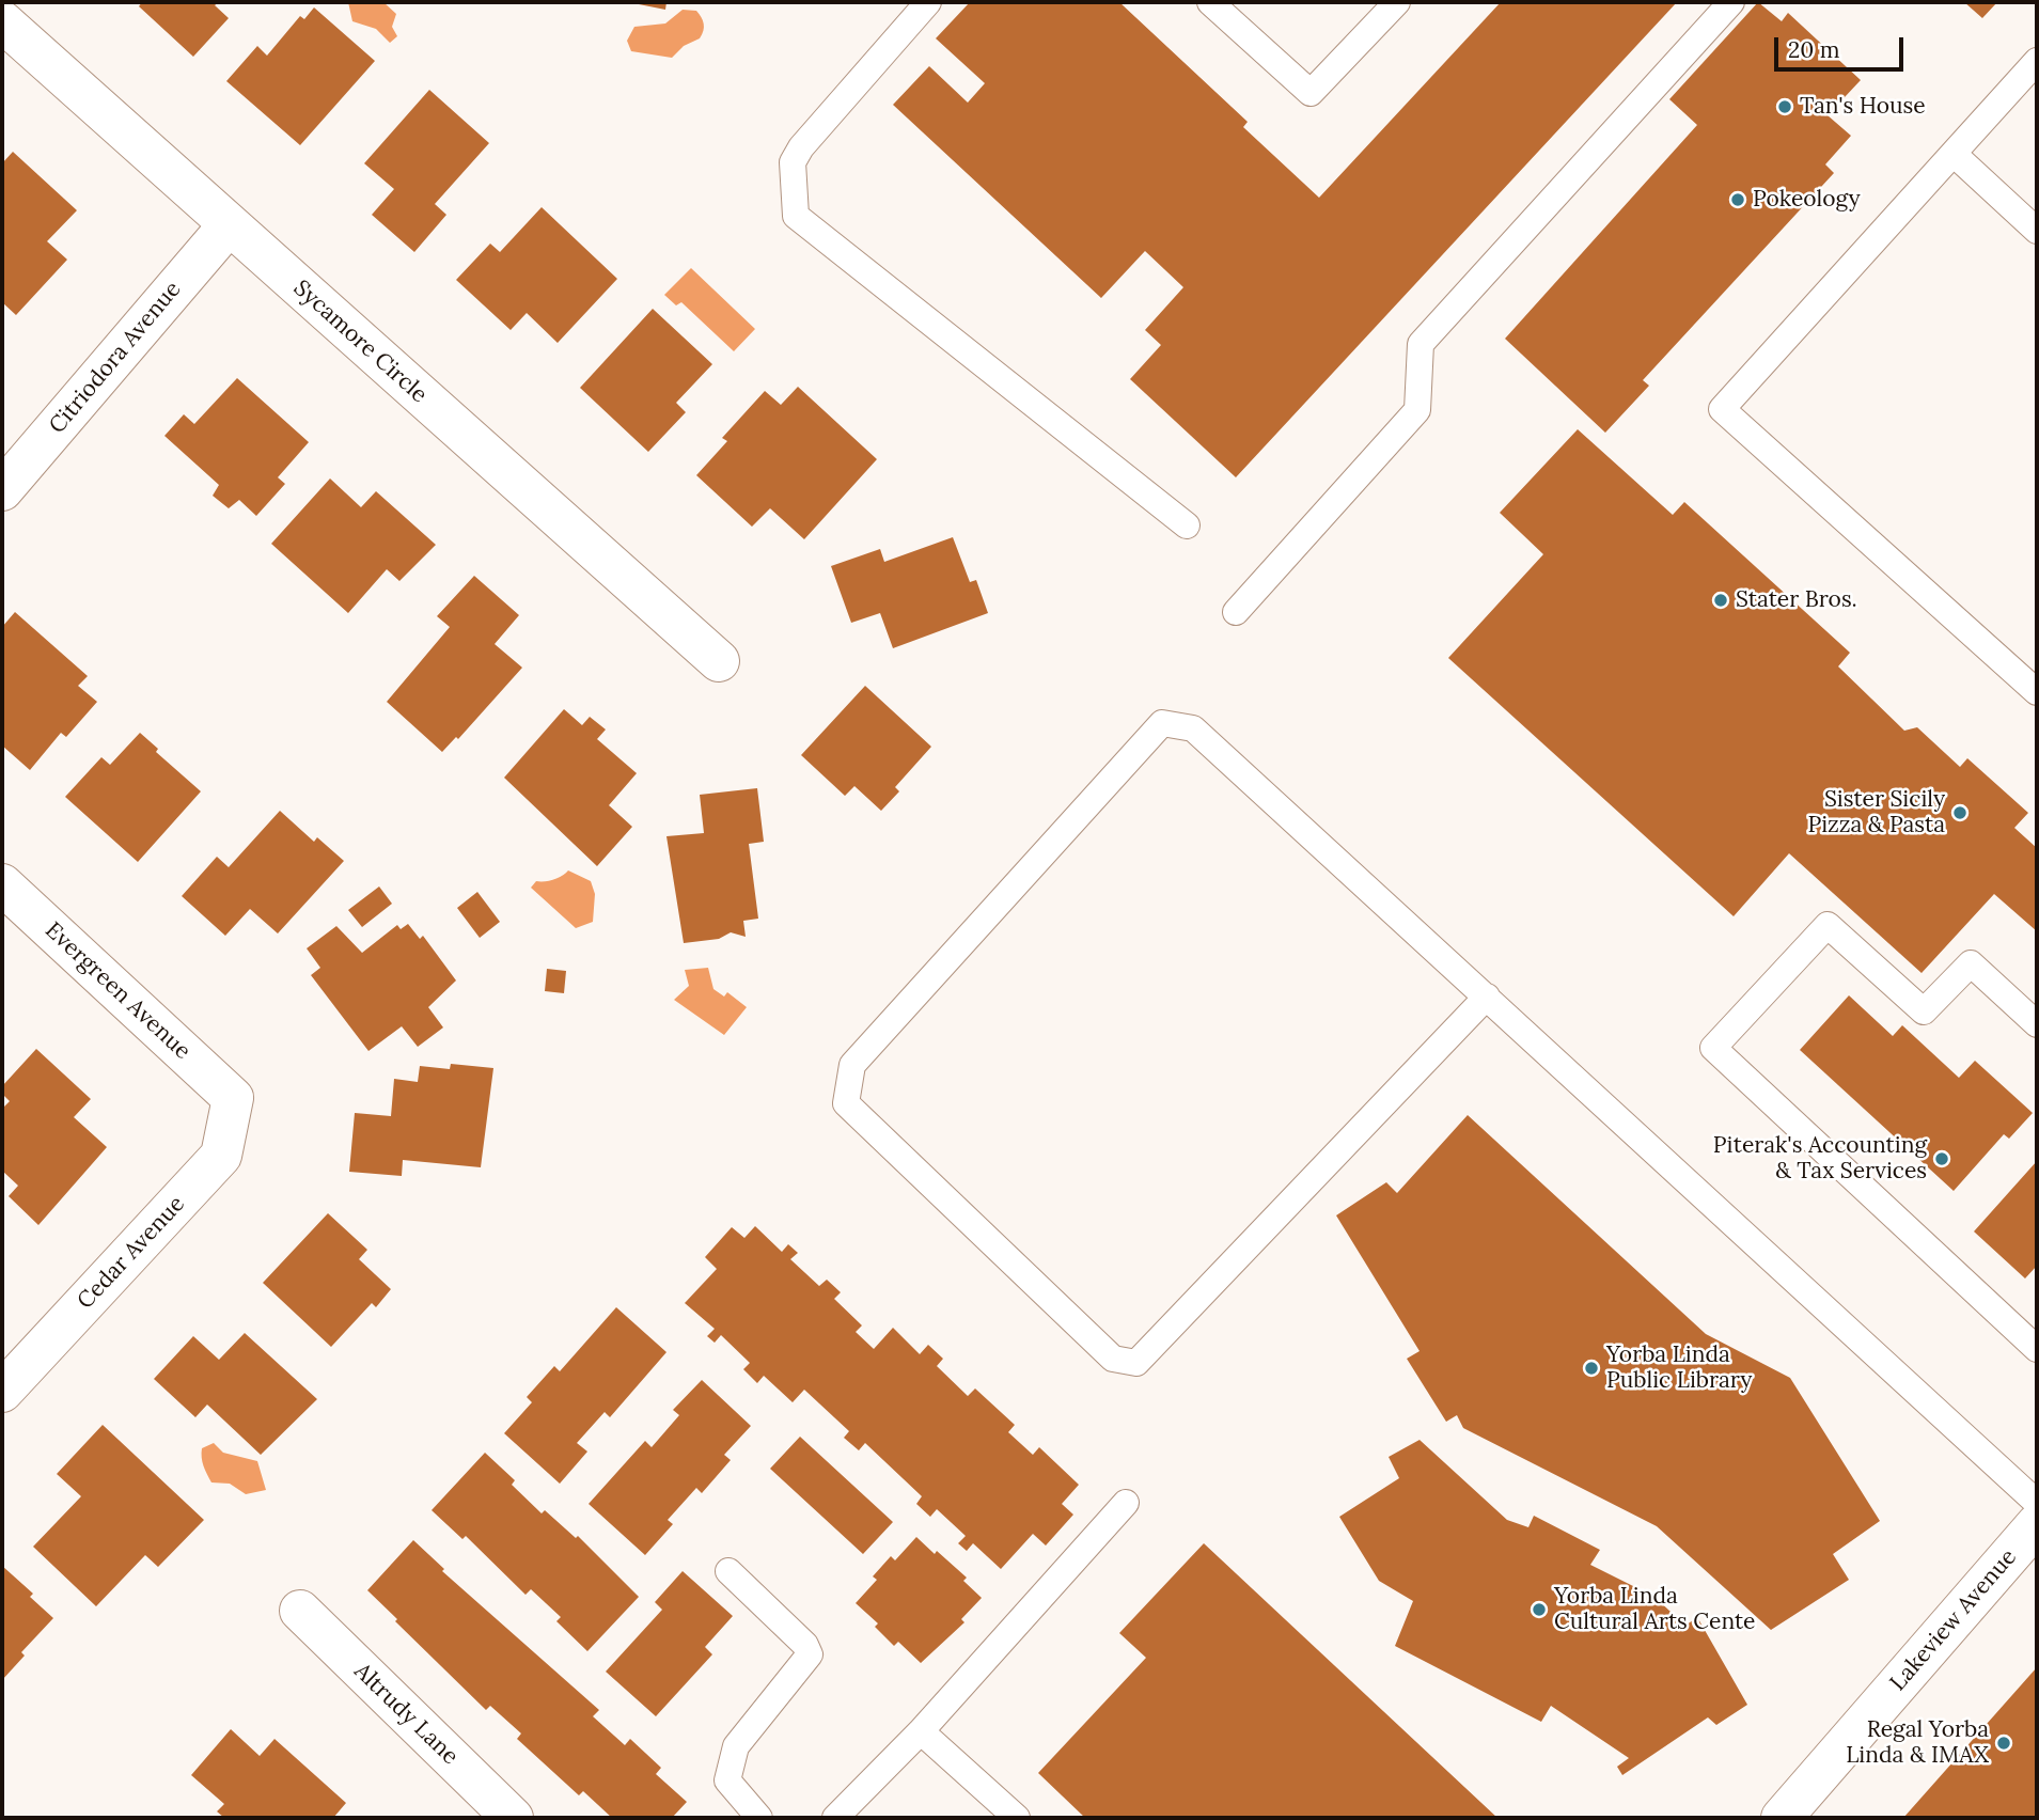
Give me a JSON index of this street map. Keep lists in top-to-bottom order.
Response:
{
  "streets": {
    "street": [
      "Sycamore Circle",
      "Citriodora Avenue",
      "Evergreen Avenue",
      "Cedar Avenue",
      "Lakeview Avenue",
      "Altrudy Lane"
    ]
  },
  "crossings": [
    ["Sycamore Circle", "Citriodora Avenue"],
    ["Evergreen Avenue", "Cedar Avenue"]
  ],
  "places": [
    "Tan's House",
    "Pokeology",
    "Stater Bros.",
    "Sister Sicily Pizza & Pasta",
    "Piterak's Accounting & Tax Services",
    "Yorba Linda Public Library",
    "Yorba Linda Cultural Arts Cente",
    "Regal Yorba Linda & IMAX"
  ],
  "scale_bar": "20 m"
}
